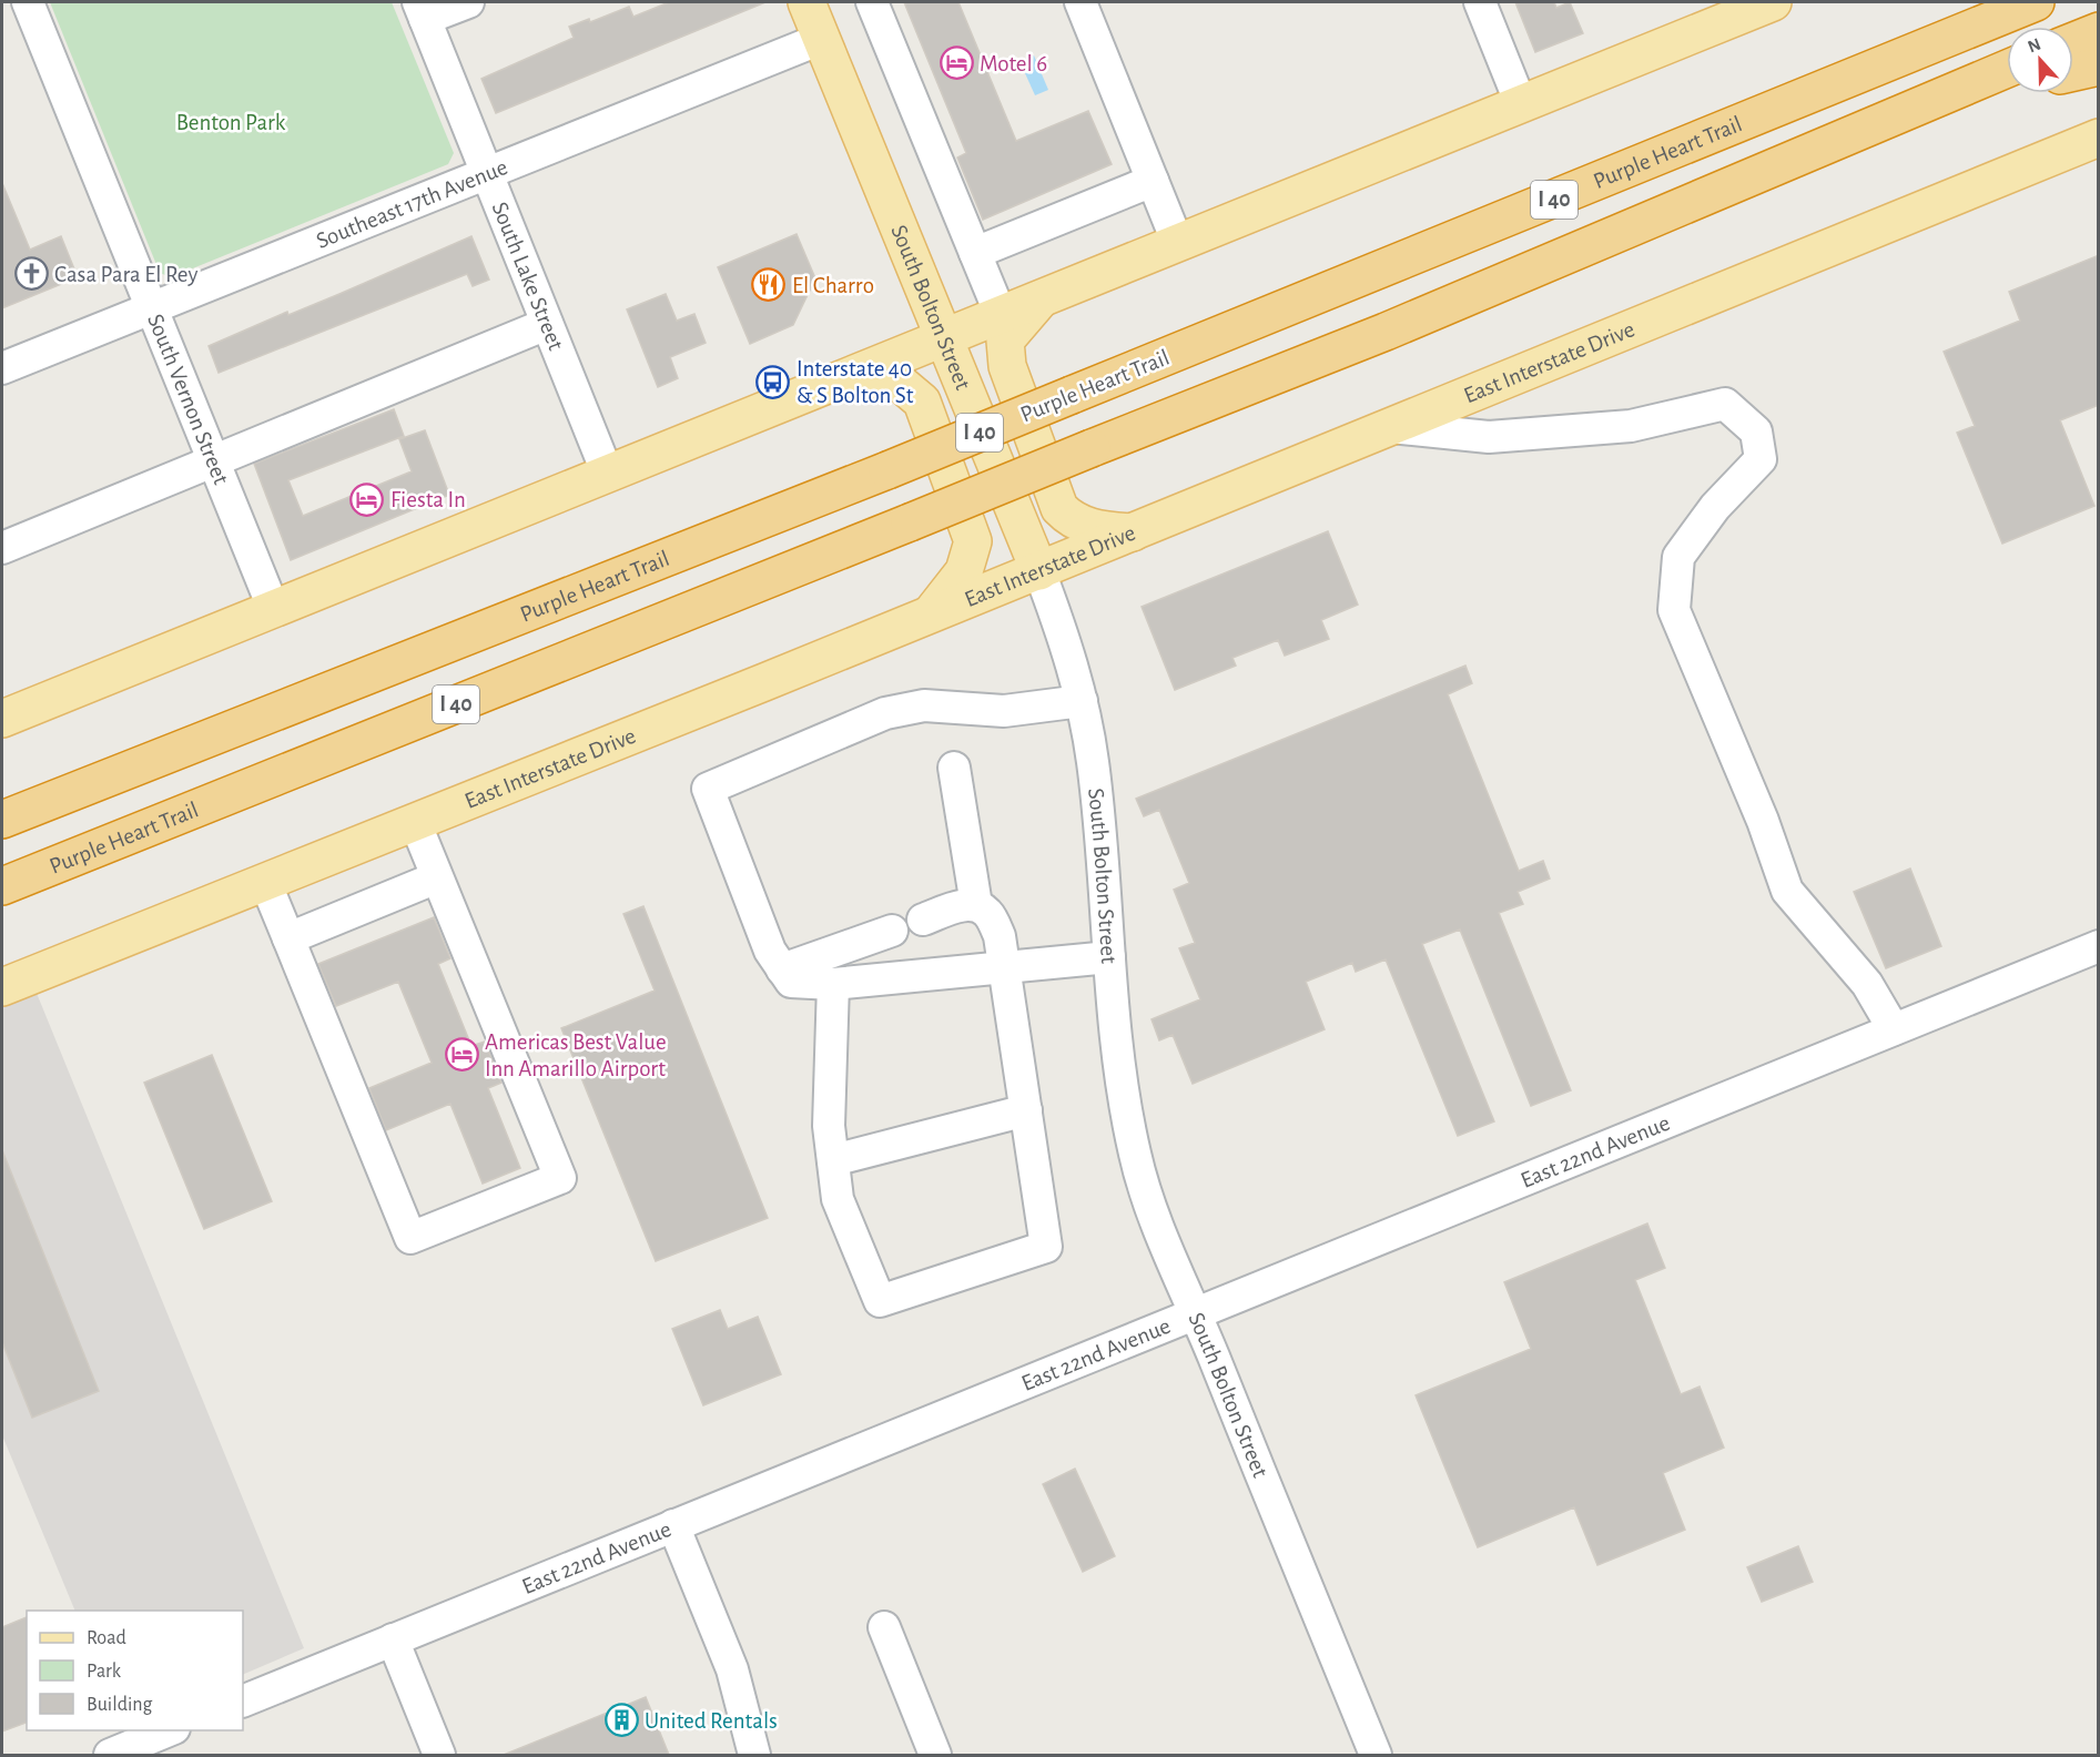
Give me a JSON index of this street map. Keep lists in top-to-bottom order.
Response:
{
  "streets": {
    "highway": ["Purple Heart Trail", "I 40"],
    "main road": ["South Bolton Street", "East Interstate Drive"],
    "street": [
      "Southeast 17th Avenue",
      "South Lake Street",
      "South Vernon Street",
      "East 22nd Avenue"
    ]
  },
  "crossings": [
    ["Southeast 17th Avenue", "South Lake Street"],
    ["Southeast 17th Avenue", "South Bolton Street"],
    ["Southeast 17th Avenue", "South Vernon Street"],
    ["South Bolton Street", "East Interstate Drive"],
    ["South Bolton Street", "East 22nd Avenue"]
  ],
  "parks": ["Benton Park"],
  "places": {
    "hotel": ["Motel 6", "Fiesta In", "Americas Best Value Inn Amarillo Airport"],
    "church": ["Casa Para El Rey"],
    "restaurant": ["El Charro"],
    "bus stop": ["Interstate 40 & S Bolton St"],
    "building": ["United Rentals"]
  },
  "legend": ["Road", "Park", "Building"],
  "north": "top"
}
